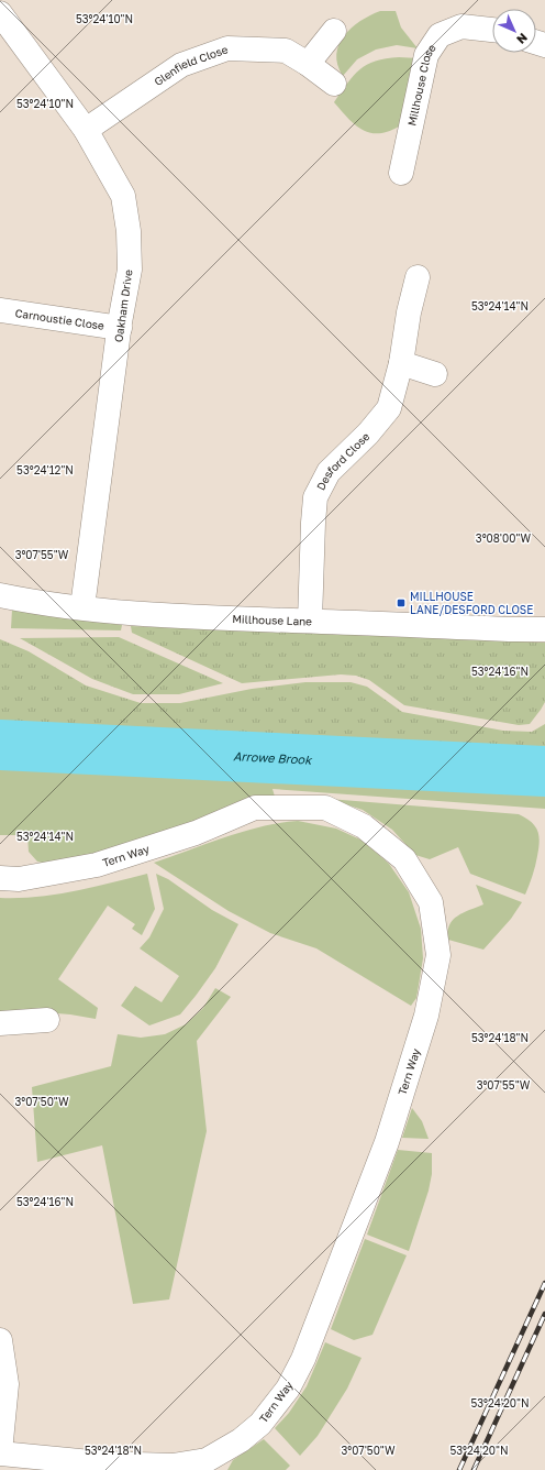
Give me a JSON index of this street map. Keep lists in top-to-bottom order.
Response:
{
  "streets": {
    "street": [
      "Glenfield Close",
      "Millhouse Close",
      "Oakham Drive",
      "Carnoustie Close",
      "Desford Close",
      "Millhouse Lane",
      "Tern Way"
    ]
  },
  "crossings": [
    ["Glenfield Close", "Oakham Drive"],
    ["Oakham Drive", "Carnoustie Close"],
    ["Oakham Drive", "Millhouse Lane"],
    ["Desford Close", "Millhouse Lane"]
  ],
  "water": ["Arrowe Brook"],
  "places": {
    "transit": ["MILLHOUSE LANE/DESFORD CLOSE"]
  },
  "north": "bottom right",
  "coordinates": [
    "53°24'10\"N",
    "53°24'14\"N",
    "53°24'12\"N",
    "3°08'00\"W",
    "3°07'55\"W",
    "53°24'16\"N",
    "53°24'18\"N",
    "3°07'50\"W",
    "53°24'20\"N"
  ]
}
